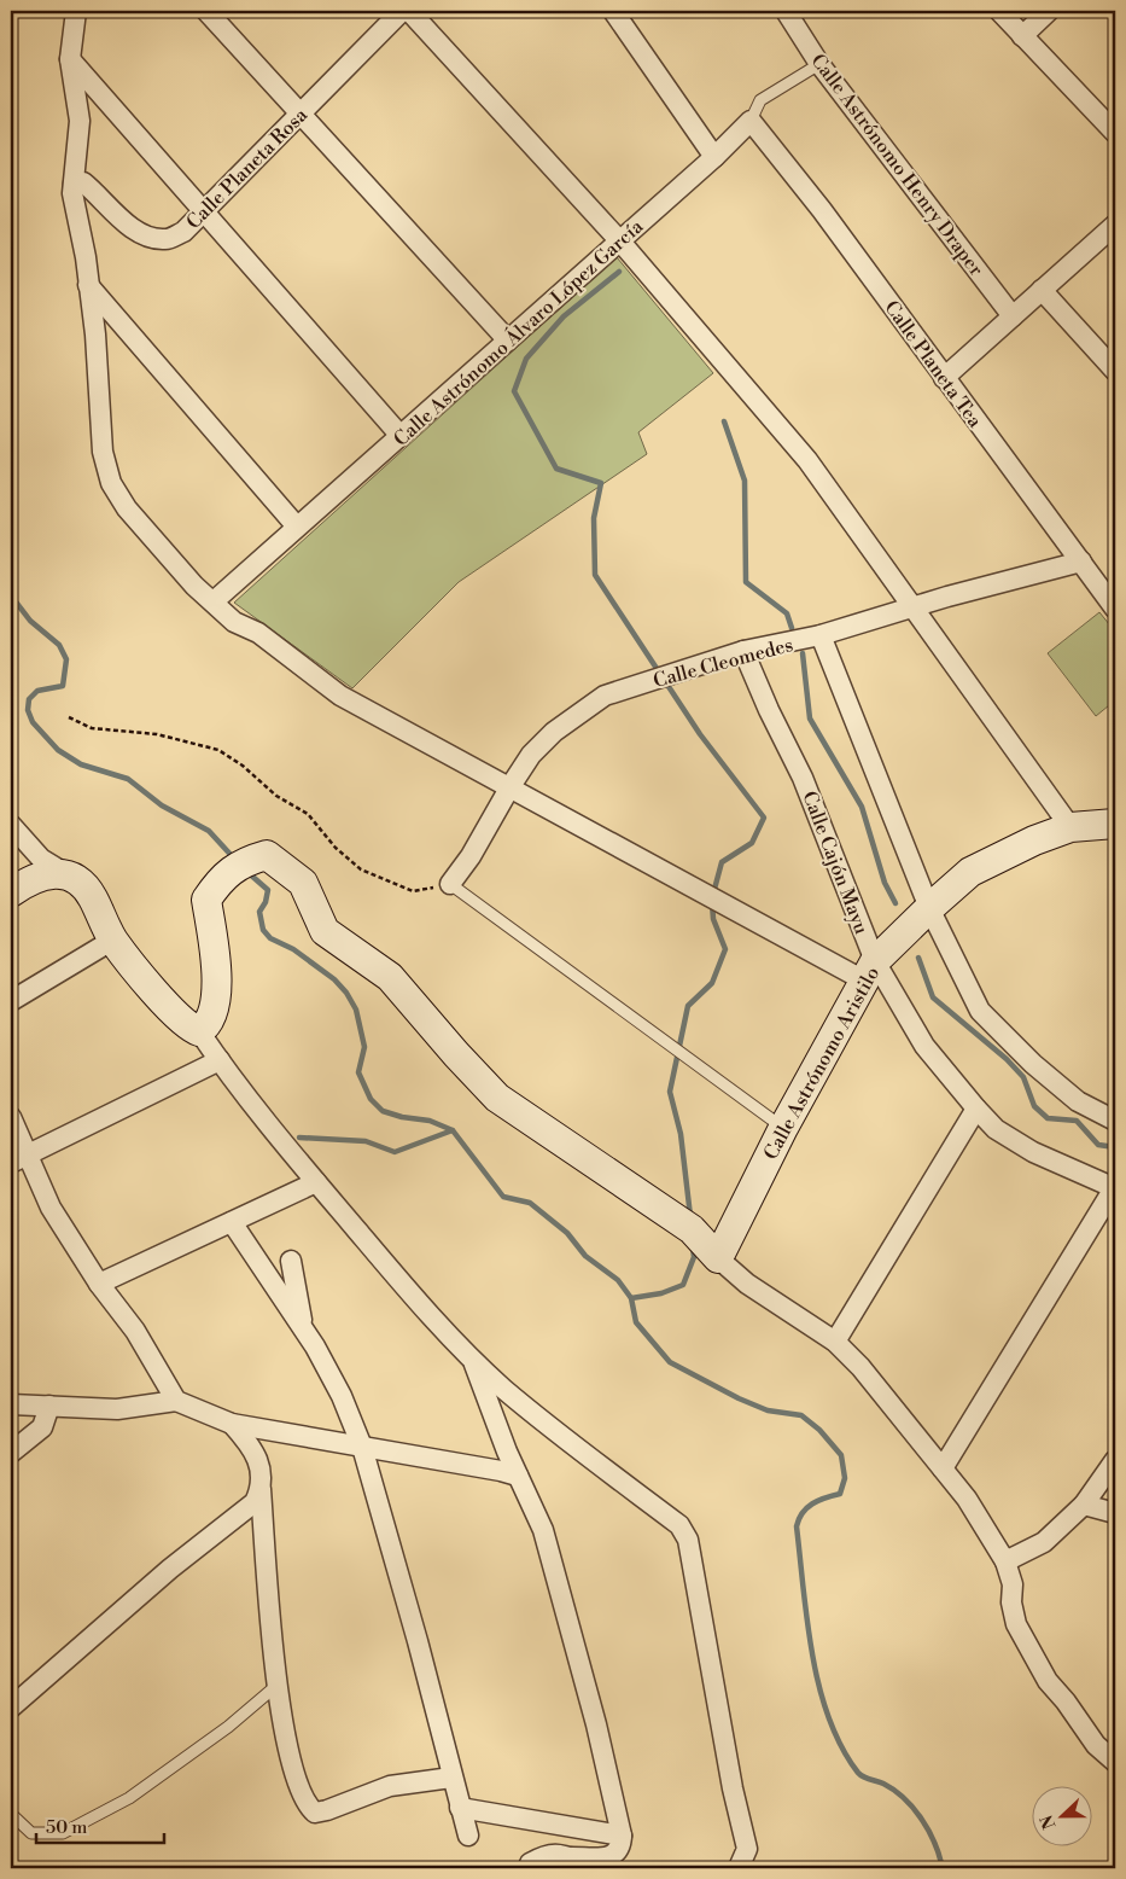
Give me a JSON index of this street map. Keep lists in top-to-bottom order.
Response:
{
  "streets": {
    "street": [
      "Calle Astrónomo Henry Draper",
      "Calle Planeta Rosa",
      "Calle Astrónomo Álvaro López García",
      "Calle Planeta Tea",
      "Calle Cleomedes",
      "Calle Cajón Mayu",
      "Calle Astrónomo Aristilo"
    ]
  },
  "crossings": [
    ["Calle Astrónomo Henry Draper", "Calle Astrónomo Álvaro López García"],
    ["Calle Astrónomo Álvaro López García", "Calle Planeta Tea"],
    ["Calle Planeta Tea", "Calle Cleomedes"],
    ["Calle Cleomedes", "Calle Cajón Mayu"],
    ["Calle Cajón Mayu", "Calle Astrónomo Aristilo"]
  ],
  "scale_bar": "50 m",
  "north": "left"
}
